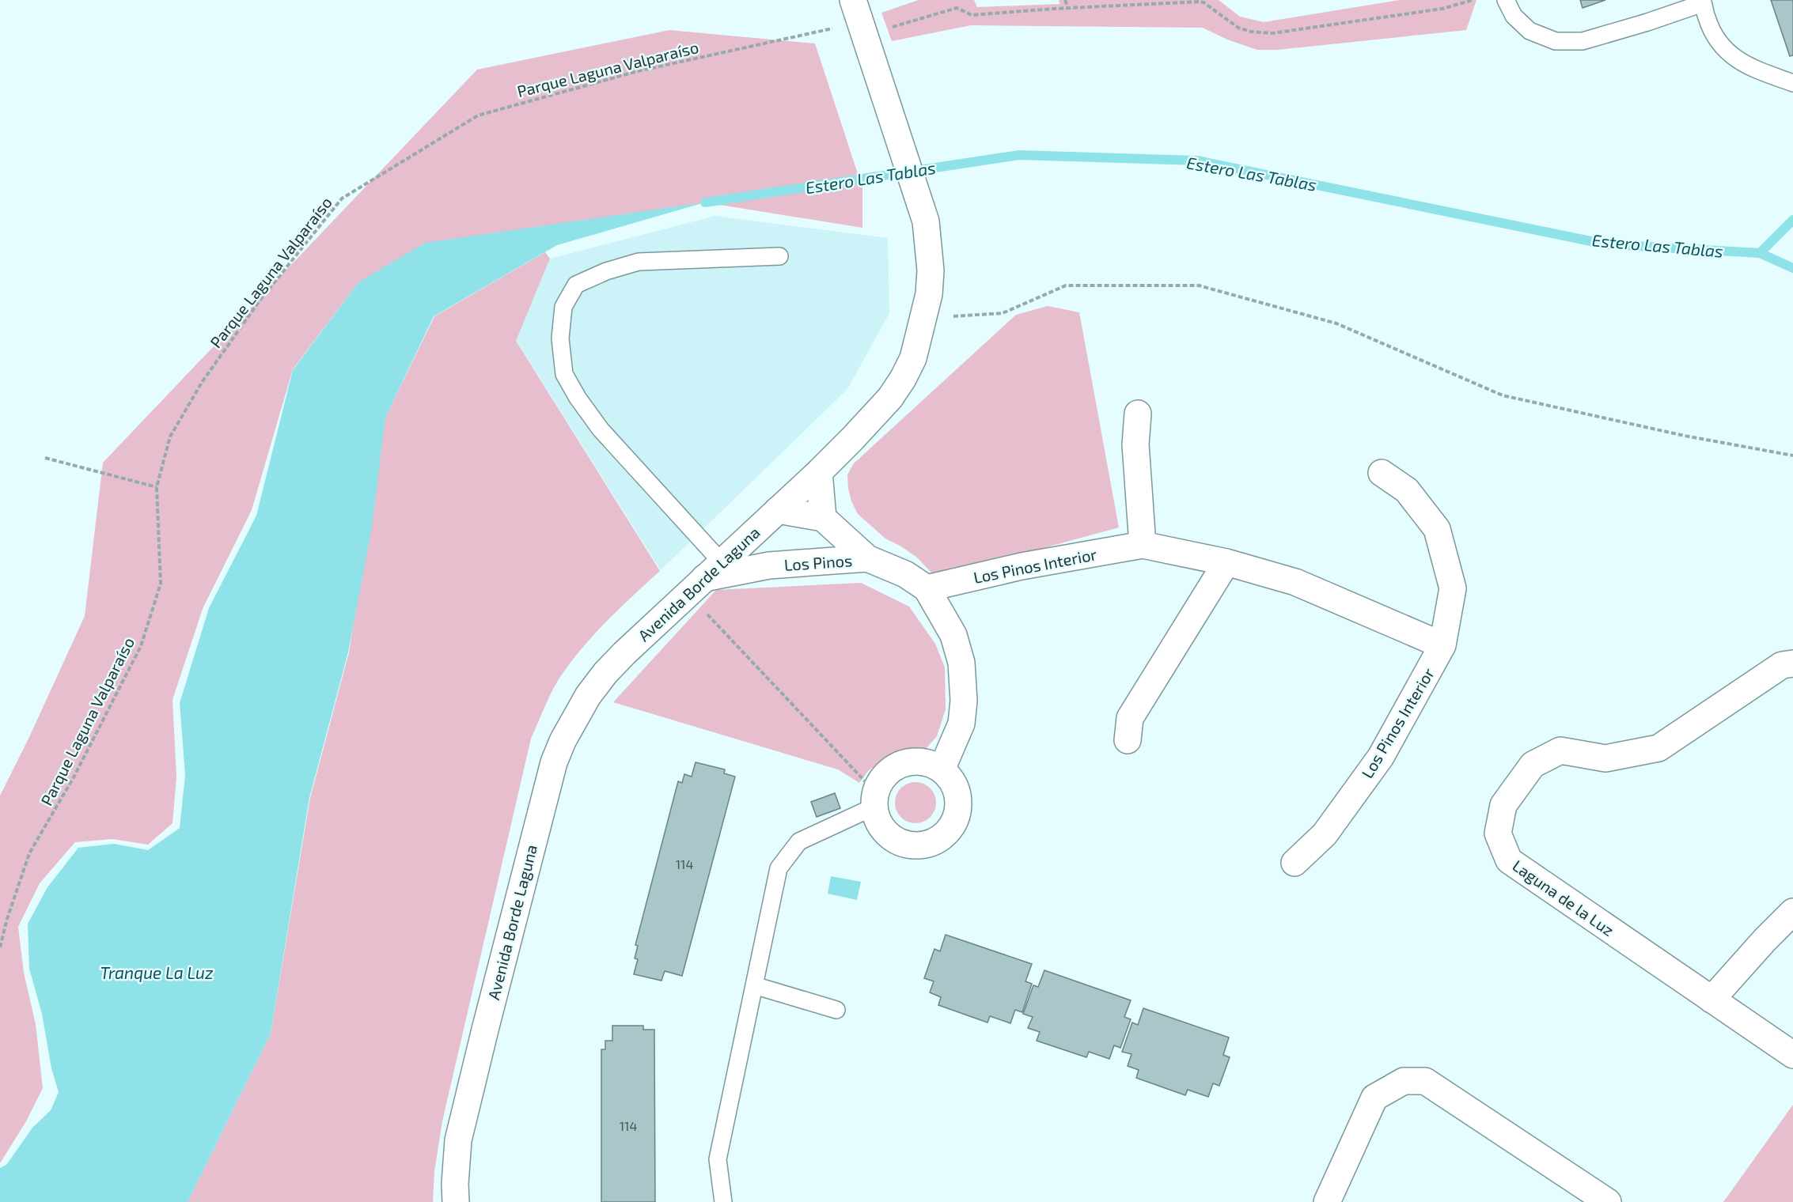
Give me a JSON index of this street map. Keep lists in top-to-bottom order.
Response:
{
  "streets": {
    "street": [
      "Los Pinos",
      "Los Pinos Interior",
      "Avenida Borde Laguna",
      "Laguna de la Luz"
    ],
    "path": ["Parque Laguna Valparaíso"]
  },
  "crossings": [
    ["Parque Laguna Valparaíso", "Avenida Borde Laguna"],
    ["Los Pinos", "Los Pinos Interior"],
    ["Los Pinos", "Avenida Borde Laguna"]
  ],
  "water": ["Estero Las Tablas", "Tranque La Luz"],
  "house_numbers": ["114", "114"]
}
